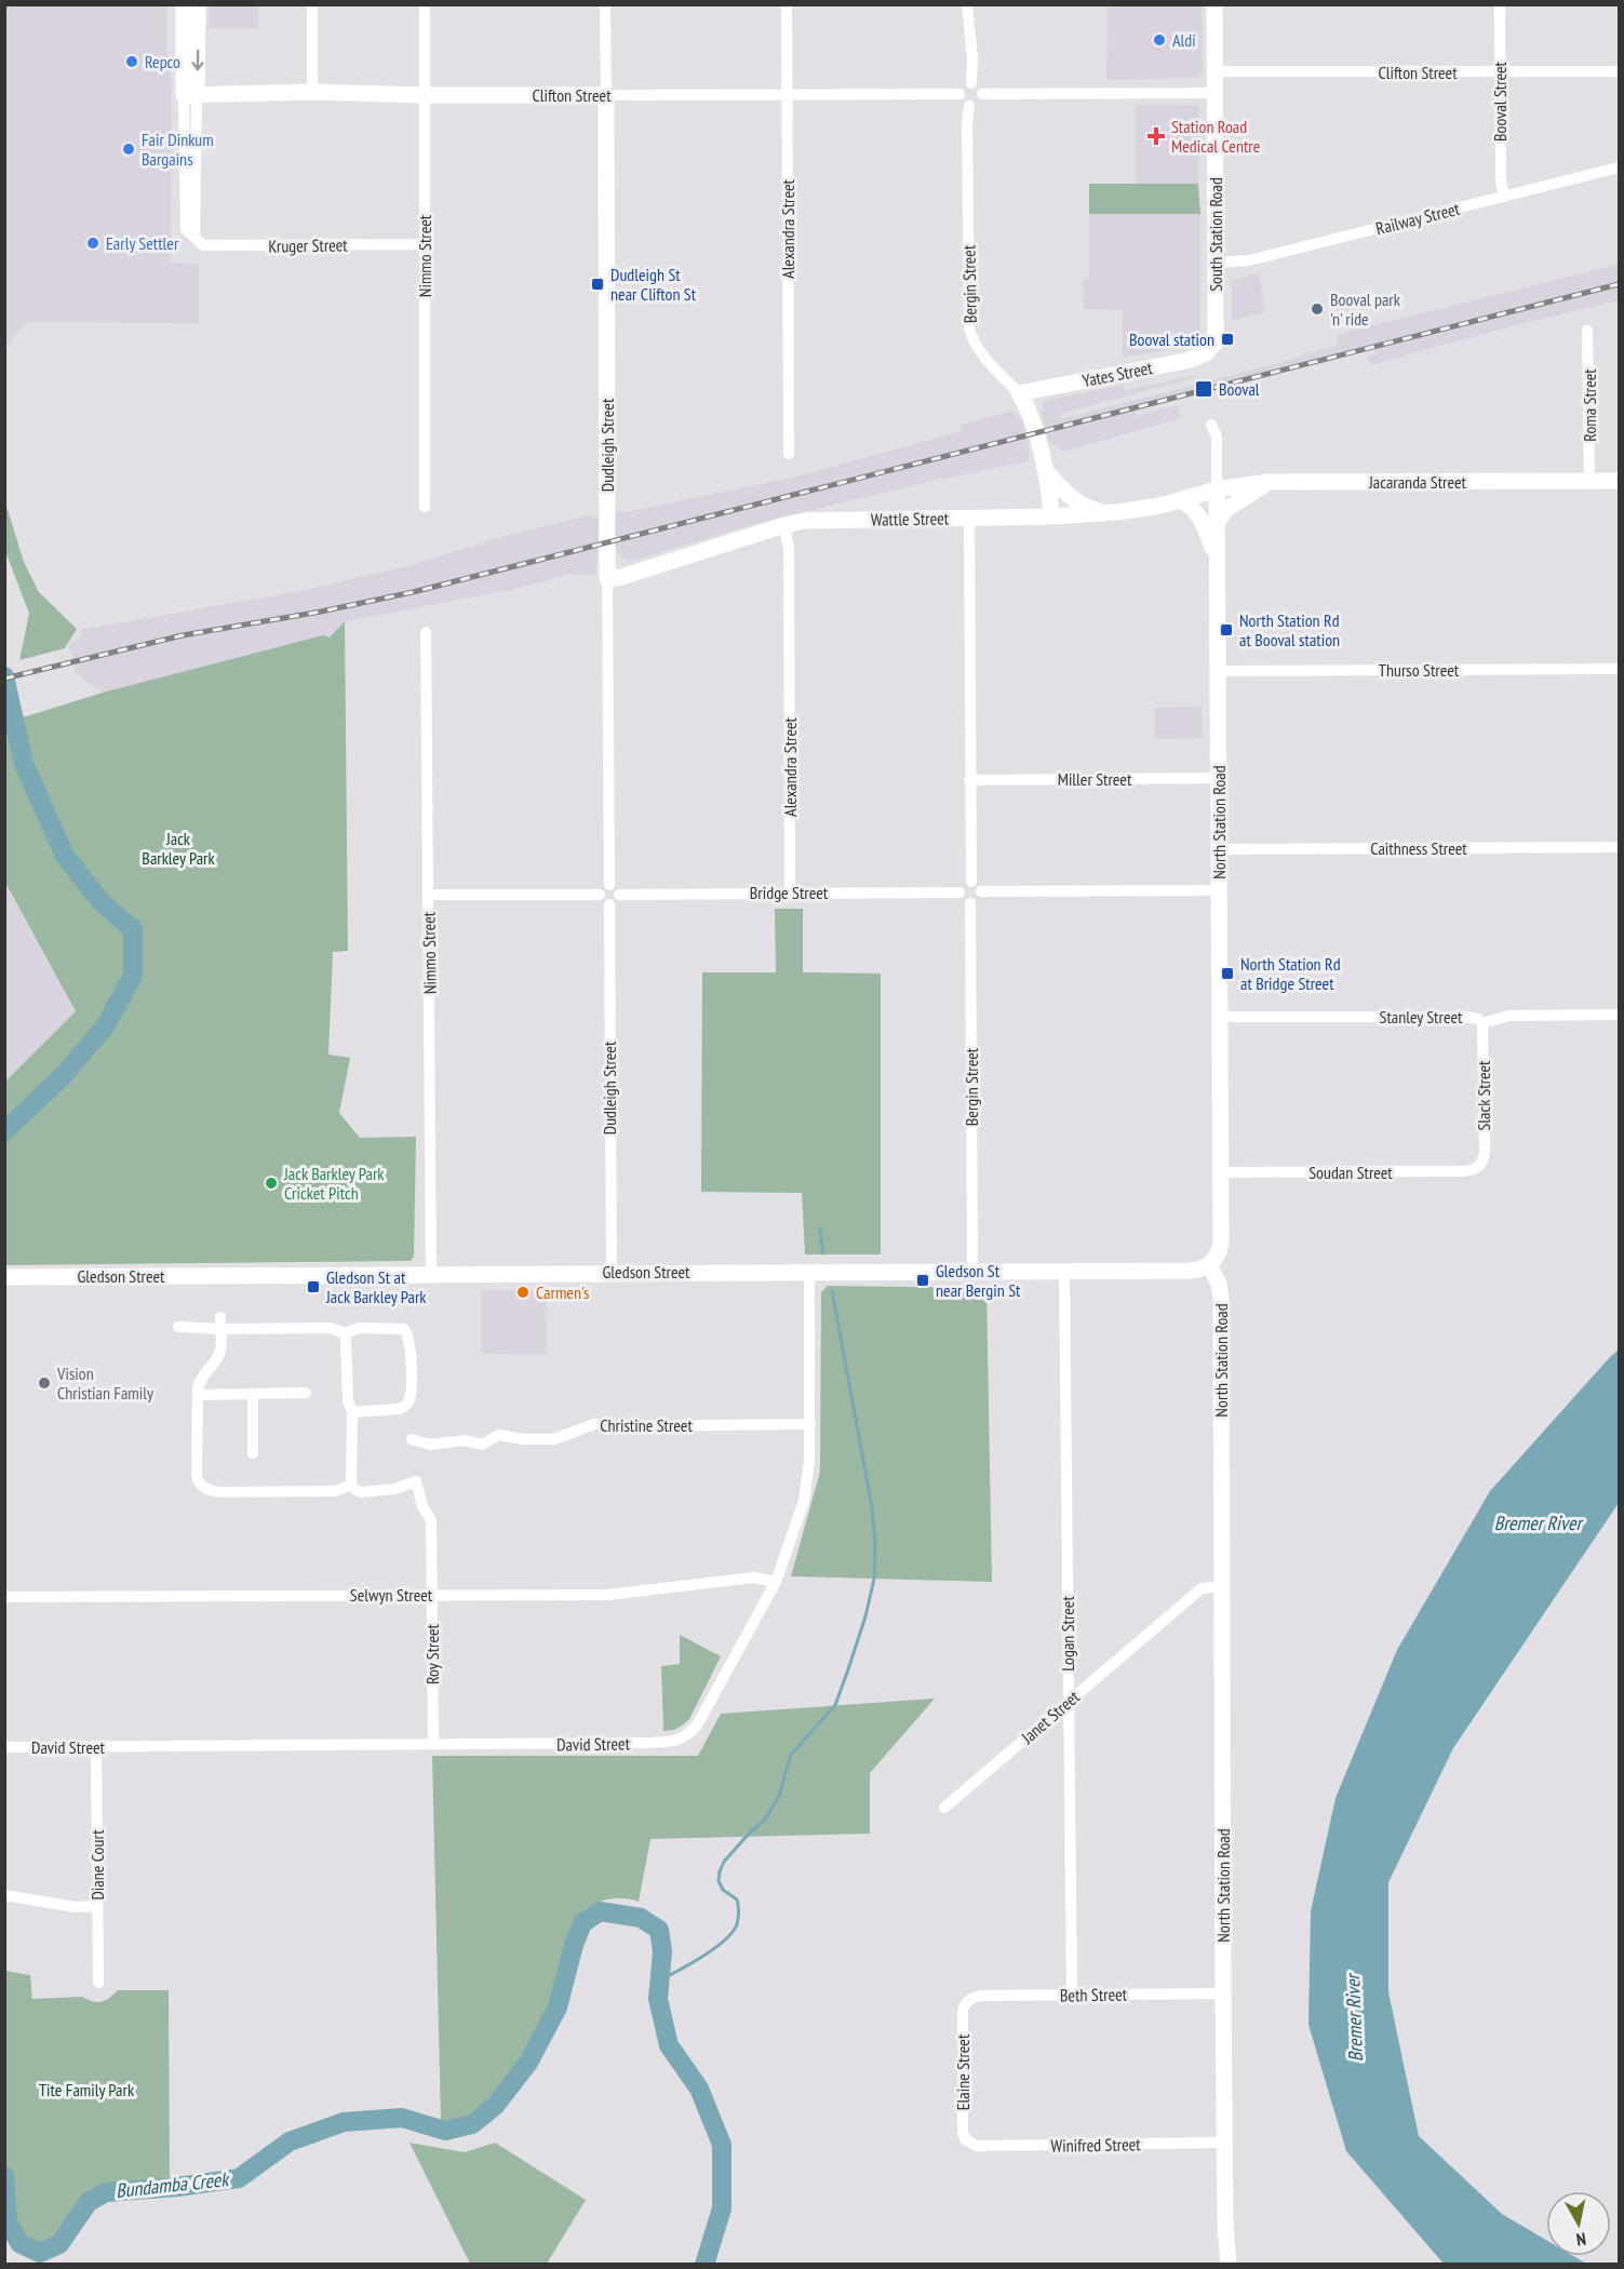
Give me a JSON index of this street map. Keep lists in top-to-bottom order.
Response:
{
  "streets": {
    "street": [
      "Clifton Street",
      "Booval Street",
      "Railway Street",
      "Alexandra Street",
      "South Station Road",
      "Kruger Street",
      "Nimmo Street",
      "Bergin Street",
      "Yates Street",
      "Roma Street",
      "Dudleigh Street",
      "Jacaranda Street",
      "Wattle Street",
      "Thurso Street",
      "Miller Street",
      "North Station Road",
      "Caithness Street",
      "Bridge Street",
      "Stanley Street",
      "Slack Street",
      "Soudan Street",
      "Gledson Street",
      "Christine Street",
      "Selwyn Street",
      "Logan Street",
      "Roy Street",
      "Janet Street",
      "David Street",
      "Diane Court",
      "Beth Street",
      "Elaine Street",
      "Winifred Street"
    ]
  },
  "crossings": [
    ["Clifton Street", "Booval Street"],
    ["Clifton Street", "Alexandra Street"],
    ["Clifton Street", "South Station Road"],
    ["Clifton Street", "Kruger Street"],
    ["Clifton Street", "Nimmo Street"],
    ["Clifton Street", "Bergin Street"],
    ["Clifton Street", "Dudleigh Street"],
    ["Booval Street", "Railway Street"],
    ["Railway Street", "South Station Road"],
    ["Alexandra Street", "Wattle Street"],
    ["Alexandra Street", "Bridge Street"],
    ["South Station Road", "Yates Street"],
    ["Kruger Street", "Nimmo Street"],
    ["Nimmo Street", "Gledson Street"],
    ["Bergin Street", "Yates Street"],
    ["Bergin Street", "Wattle Street"],
    ["Bergin Street", "Bridge Street"],
    ["Bergin Street", "Gledson Street"],
    ["Roma Street", "Jacaranda Street"],
    ["Dudleigh Street", "Wattle Street"],
    ["Dudleigh Street", "Bridge Street"],
    ["Dudleigh Street", "Gledson Street"],
    ["Jacaranda Street", "Wattle Street"],
    ["Jacaranda Street", "North Station Road"],
    ["Wattle Street", "North Station Road"],
    ["Thurso Street", "North Station Road"],
    ["Miller Street", "North Station Road"],
    ["North Station Road", "Caithness Street"],
    ["North Station Road", "Stanley Street"],
    ["North Station Road", "Soudan Street"],
    ["North Station Road", "Gledson Street"],
    ["North Station Road", "Janet Street"],
    ["North Station Road", "Beth Street"],
    ["North Station Road", "Winifred Street"],
    ["Stanley Street", "Slack Street"],
    ["Slack Street", "Soudan Street"],
    ["Gledson Street", "Logan Street"],
    ["Gledson Street", "David Street"],
    ["Christine Street", "David Street"],
    ["Selwyn Street", "Roy Street"],
    ["Selwyn Street", "David Street"],
    ["Logan Street", "Janet Street"],
    ["Logan Street", "Beth Street"],
    ["Roy Street", "David Street"],
    ["David Street", "Diane Court"],
    ["Beth Street", "Elaine Street"],
    ["Elaine Street", "Winifred Street"]
  ],
  "water": ["Bremer River", "Bundamba Creek"],
  "parks": ["Jack Barkley Park", "Tite Family Park"],
  "places": {
    "other": [
      "Aldi",
      "Repco",
      "Fair Dinkum Bargains",
      "Early Settler",
      "Booval park 'n' ride",
      "Jack Barkley Park Cricket Pitch",
      "Carmen's",
      "Vision Christian Family"
    ],
    "health": ["Station Road Medical Centre"],
    "transit": [
      "Dudleigh St near Clifton St",
      "Booval station",
      "Booval",
      "North Station Rd at Booval station",
      "North Station Rd at Bridge Street",
      "Gledson St near Bergin St",
      "Gledson St at Jack Barkley Park"
    ]
  },
  "north": "bottom"
}
